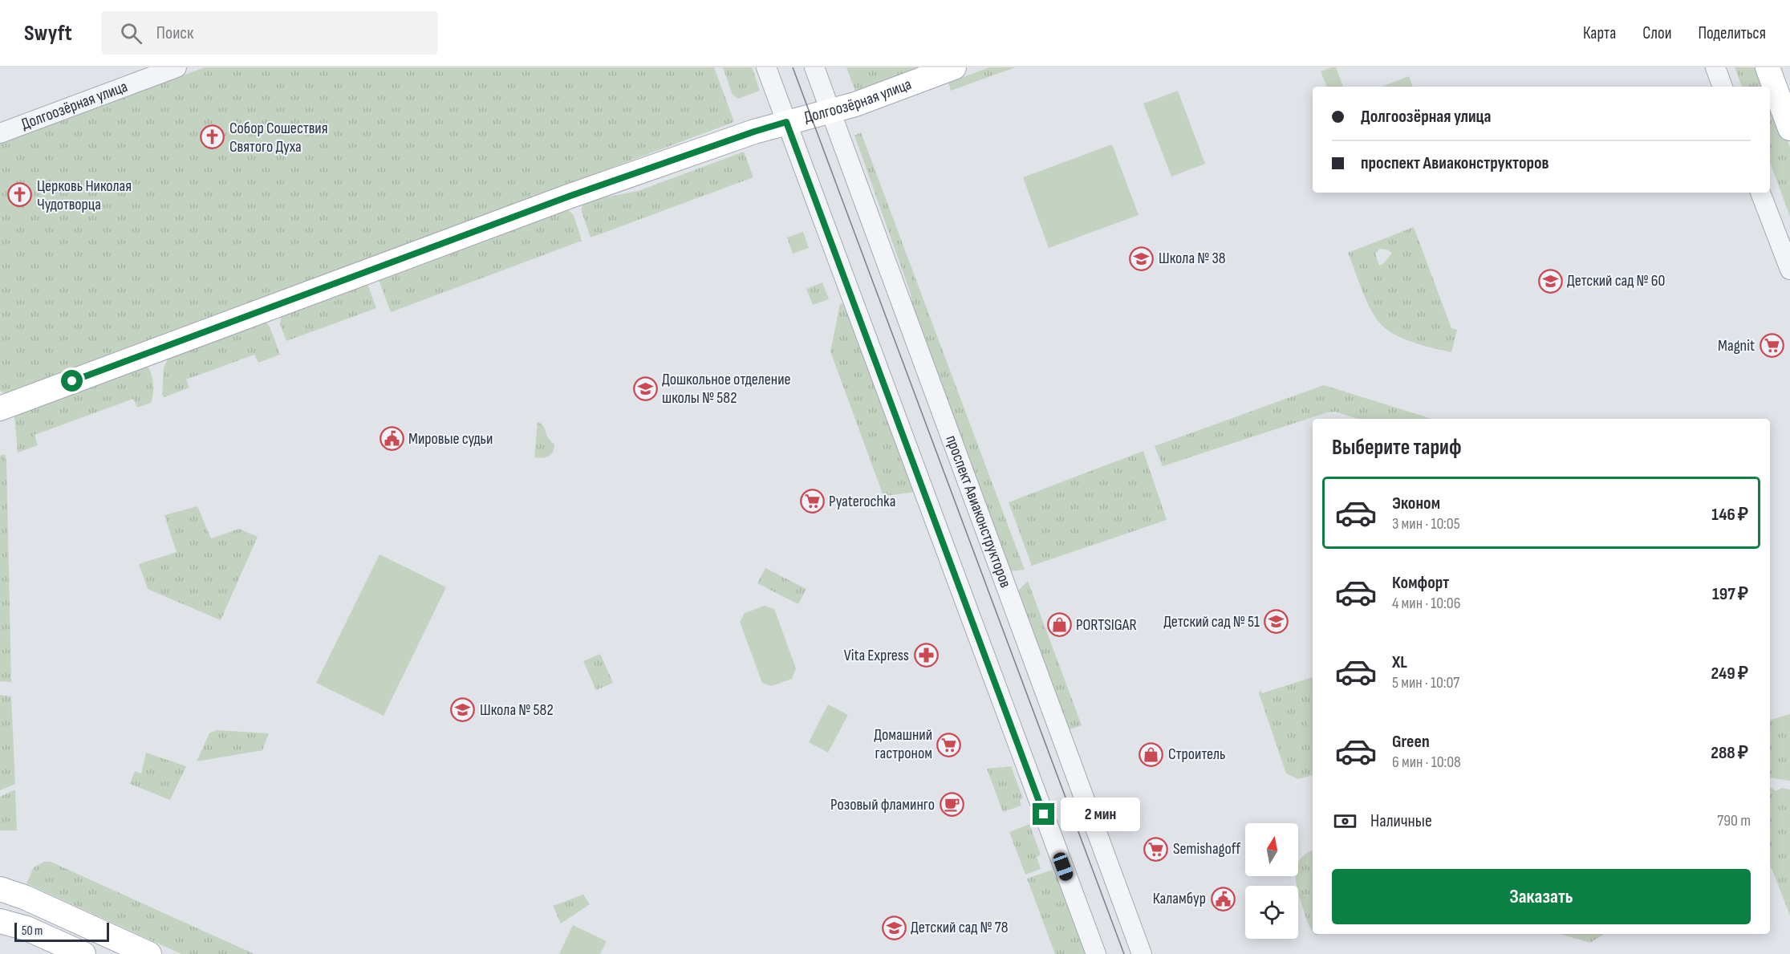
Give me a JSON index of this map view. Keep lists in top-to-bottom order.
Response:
{
  "streets": {
    "main road": ["Долгоозёрная улица"],
    "street": ["проспект Авиаконструкторов"]
  },
  "crossings": [
    ["Долгоозёрная улица", "проспект Авиаконструкторов"]
  ],
  "places": {
    "church": ["Собор Сошествия Святого Духа", "Церковь Николая Чудотворца"],
    "school or university": [
      "Школа № 38",
      "Детский сад № 60",
      "Дошкольное отделение школы № 582",
      "Детский сад № 51",
      "Школа № 582",
      "Детский сад № 78"
    ],
    "supermarket": [
      "Magnit",
      "Pyaterochka",
      "Домашний гастроном",
      "Semishagoff"
    ],
    "public building": ["Мировые судьи", "Каламбур"],
    "shop": ["PORTSIGAR", "Строитель"],
    "pharmacy": ["Vita Express"],
    "cafe": ["Розовый фламинго"]
  },
  "scale_bar": "50 m",
  "north": "top",
  "page": {
    "header": "Swyft",
    "search": "Поиск",
    "nav": ["Карта", "Слои", "Поделиться"],
    "banner": ["Долгоозёрная улица", "проспект Авиаконструкторов"],
    "heading": "Выберите тариф",
    "list": [
      {
        "name": "Эконом",
        "note": "3 мин · 10:05",
        "value": "146 ₽"
      },
      {
        "name": "Комфорт",
        "note": "4 мин · 10:06",
        "value": "197 ₽"
      },
      {
        "name": "XL",
        "note": "5 мин · 10:07",
        "value": "249 ₽"
      },
      {
        "name": "Green",
        "note": "6 мин · 10:08",
        "value": "288 ₽"
      }
    ],
    "pay": ["Наличные", "790 m"],
    "bubble": "2 мин",
    "buttons": "Заказать",
    "scale": "50 m"
  }
}
